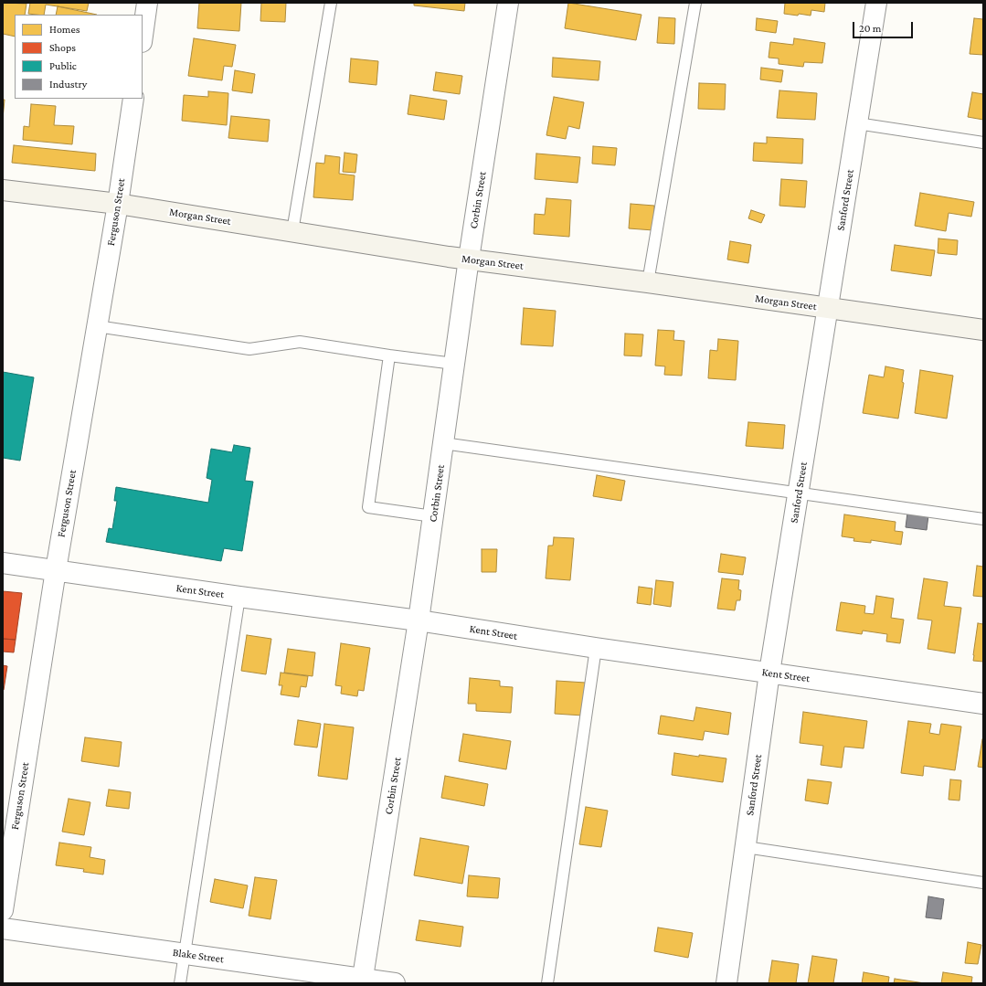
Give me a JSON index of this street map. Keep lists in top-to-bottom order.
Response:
{
  "streets": {
    "main road": ["Morgan Street"],
    "street": [
      "Corbin Street",
      "Sanford Street",
      "Ferguson Street",
      "Kent Street",
      "Blake Street"
    ]
  },
  "crossings": [
    ["Corbin Street", "Morgan Street"],
    ["Corbin Street", "Kent Street"],
    ["Corbin Street", "Blake Street"],
    ["Sanford Street", "Morgan Street"],
    ["Sanford Street", "Kent Street"],
    ["Ferguson Street", "Morgan Street"],
    ["Ferguson Street", "Kent Street"]
  ],
  "legend": [
    "Homes",
    "Shops",
    "Public",
    "Industry"
  ],
  "scale_bar": "20 m"
}
